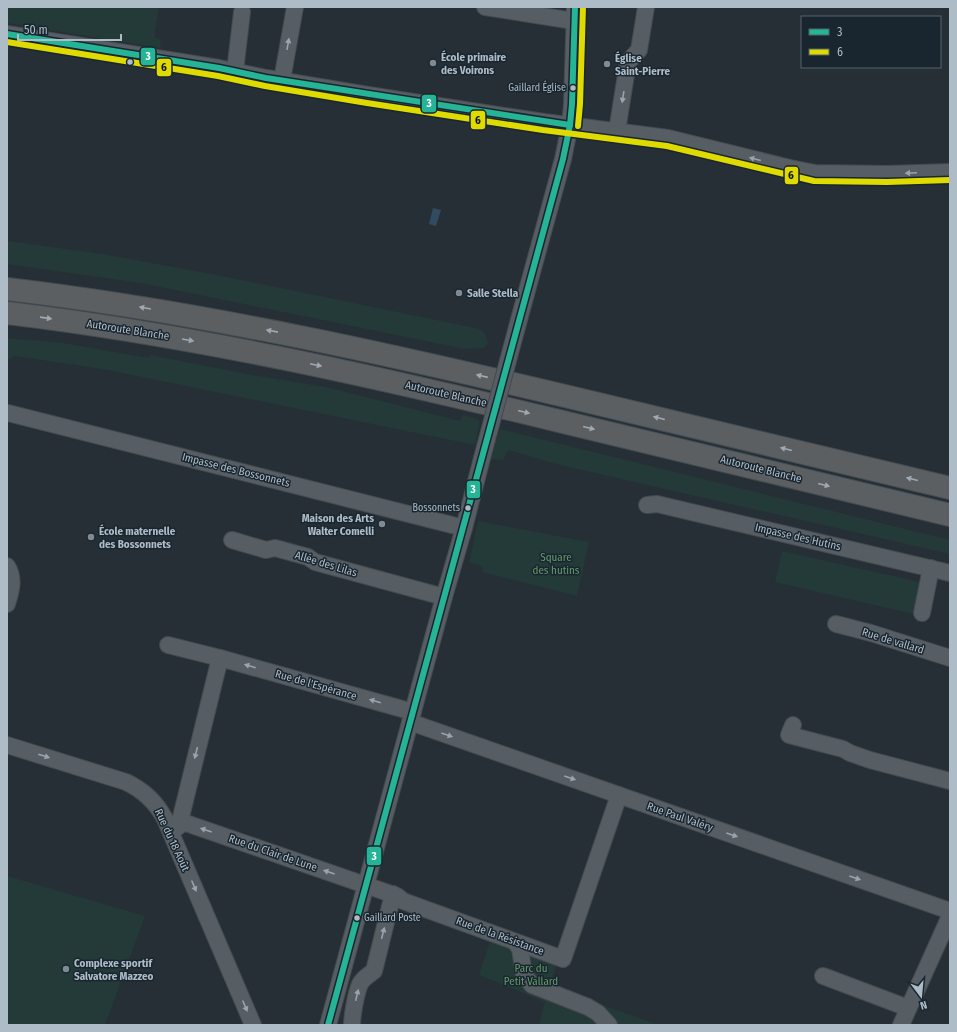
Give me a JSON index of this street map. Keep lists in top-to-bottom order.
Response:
{
  "streets": {
    "highway": ["Autoroute Blanche"],
    "street": [
      "Impasse des Bossonnets",
      "Impasse des Hutins",
      "Allée des Lilas",
      "Rue de vallard",
      "Rue de l'Espérance",
      "Rue Paul Valéry",
      "Rue du 18 Août",
      "Rue du Clair de Lune",
      "Rue de la Résistance"
    ]
  },
  "crossings": [
    ["Rue de l'Espérance", "Rue Paul Valéry"],
    ["Rue Paul Valéry", "Rue de la Résistance"],
    ["Rue du 18 Août", "Rue du Clair de Lune"],
    ["Rue du Clair de Lune", "Rue de la Résistance"]
  ],
  "one_way": ["Rue de l'Espérance", "Rue du 18 Août", "Rue du Clair de Lune"],
  "parks": ["Square des hutins", "Parc du Petit Vallard"],
  "places": [
    "École primaire des Voirons",
    "Église Saint-Pierre",
    "Gaillard Église",
    "Salle Stella",
    "Bossonnets",
    "Maison des Arts Walter Comelli",
    "École maternelle des Bossonnets",
    "Gaillard Poste",
    "Complexe sportif Salvatore Mazzeo"
  ],
  "lines": ["transit line 3", "transit line 6"],
  "legend": ["3", "6"],
  "scale_bar": "50 m",
  "north": "bottom"
}
